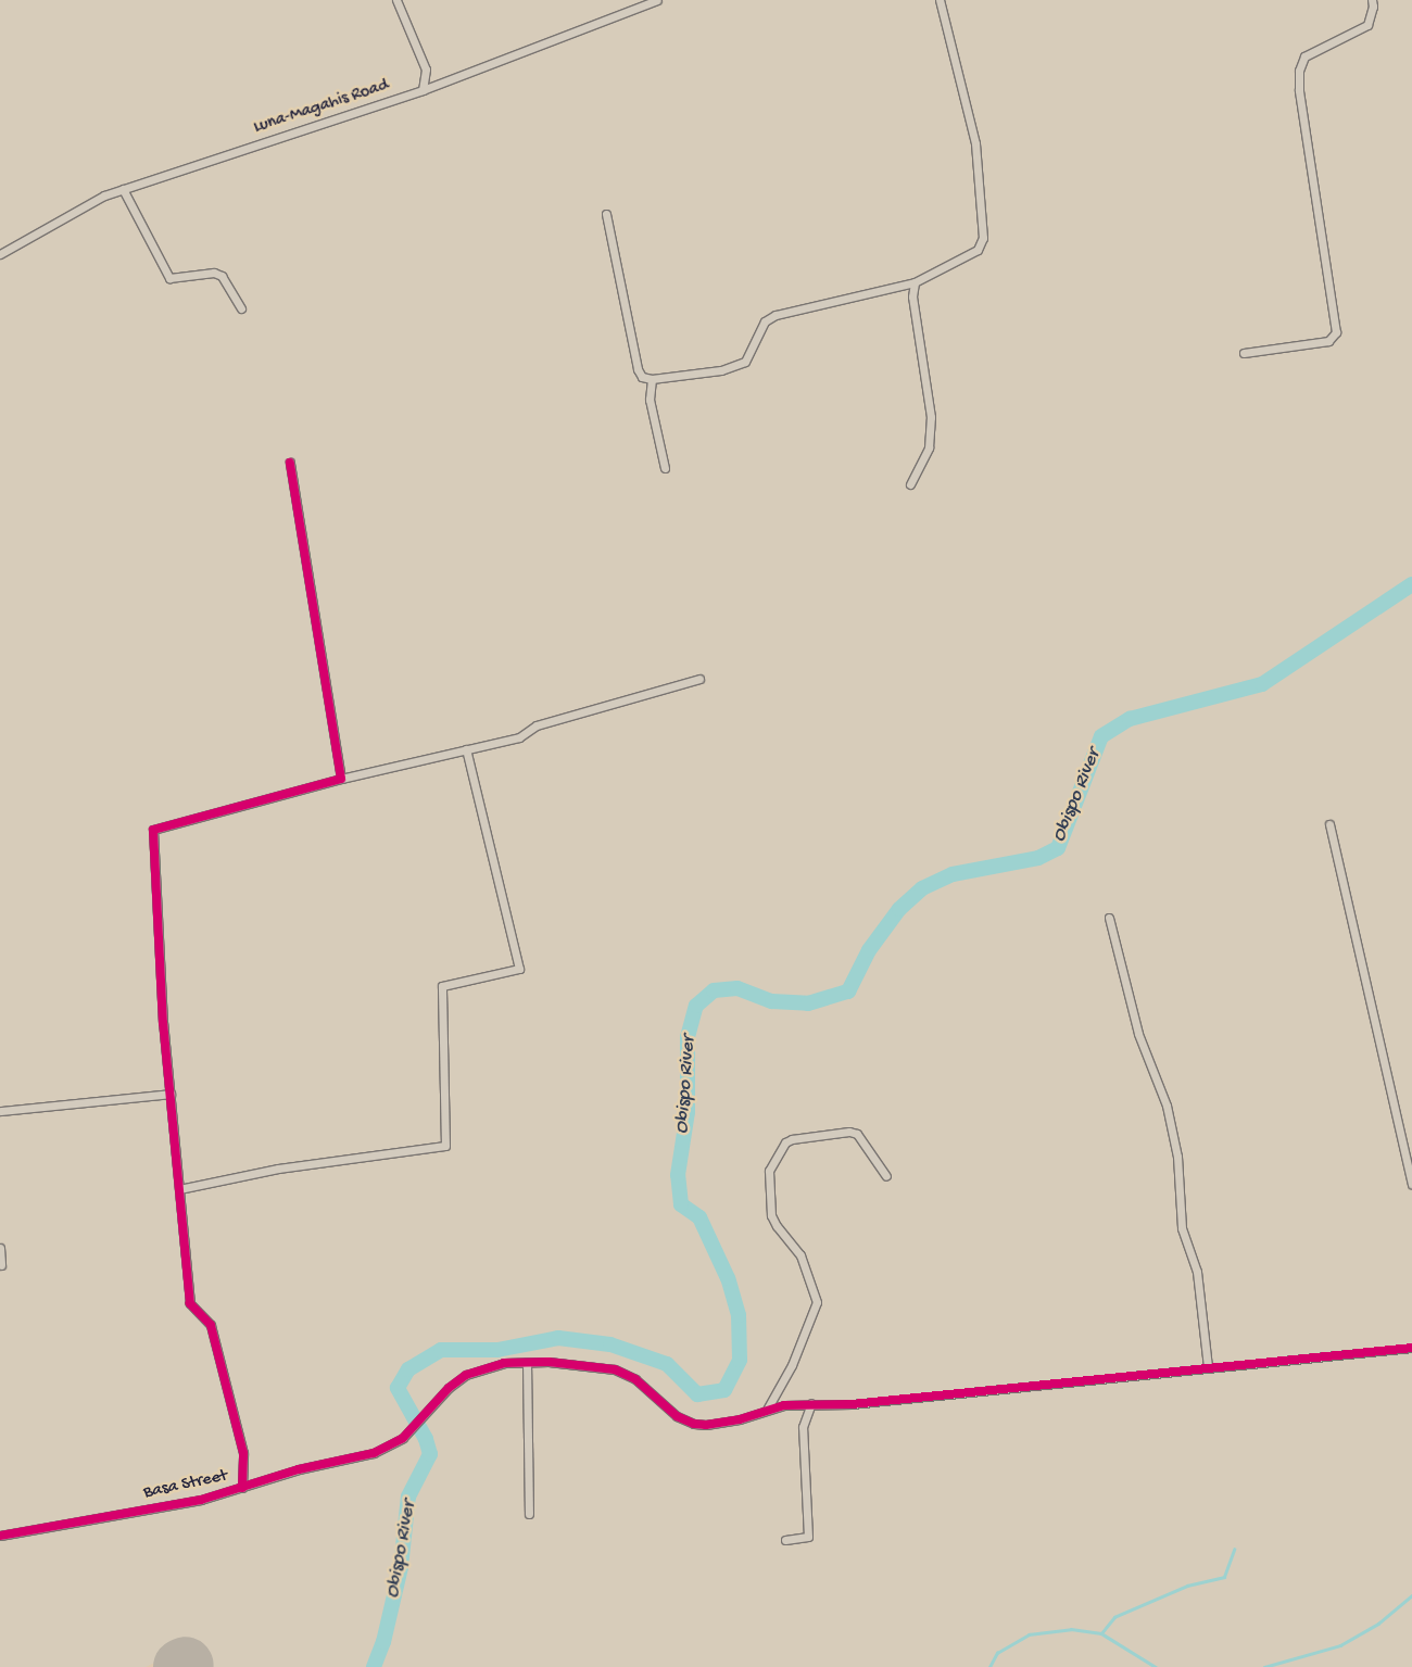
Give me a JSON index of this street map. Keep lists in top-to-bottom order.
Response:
{
  "streets": {
    "street": ["Luna-Magahis Road", "Basa Street"]
  },
  "water": ["Obispo River"]
}
